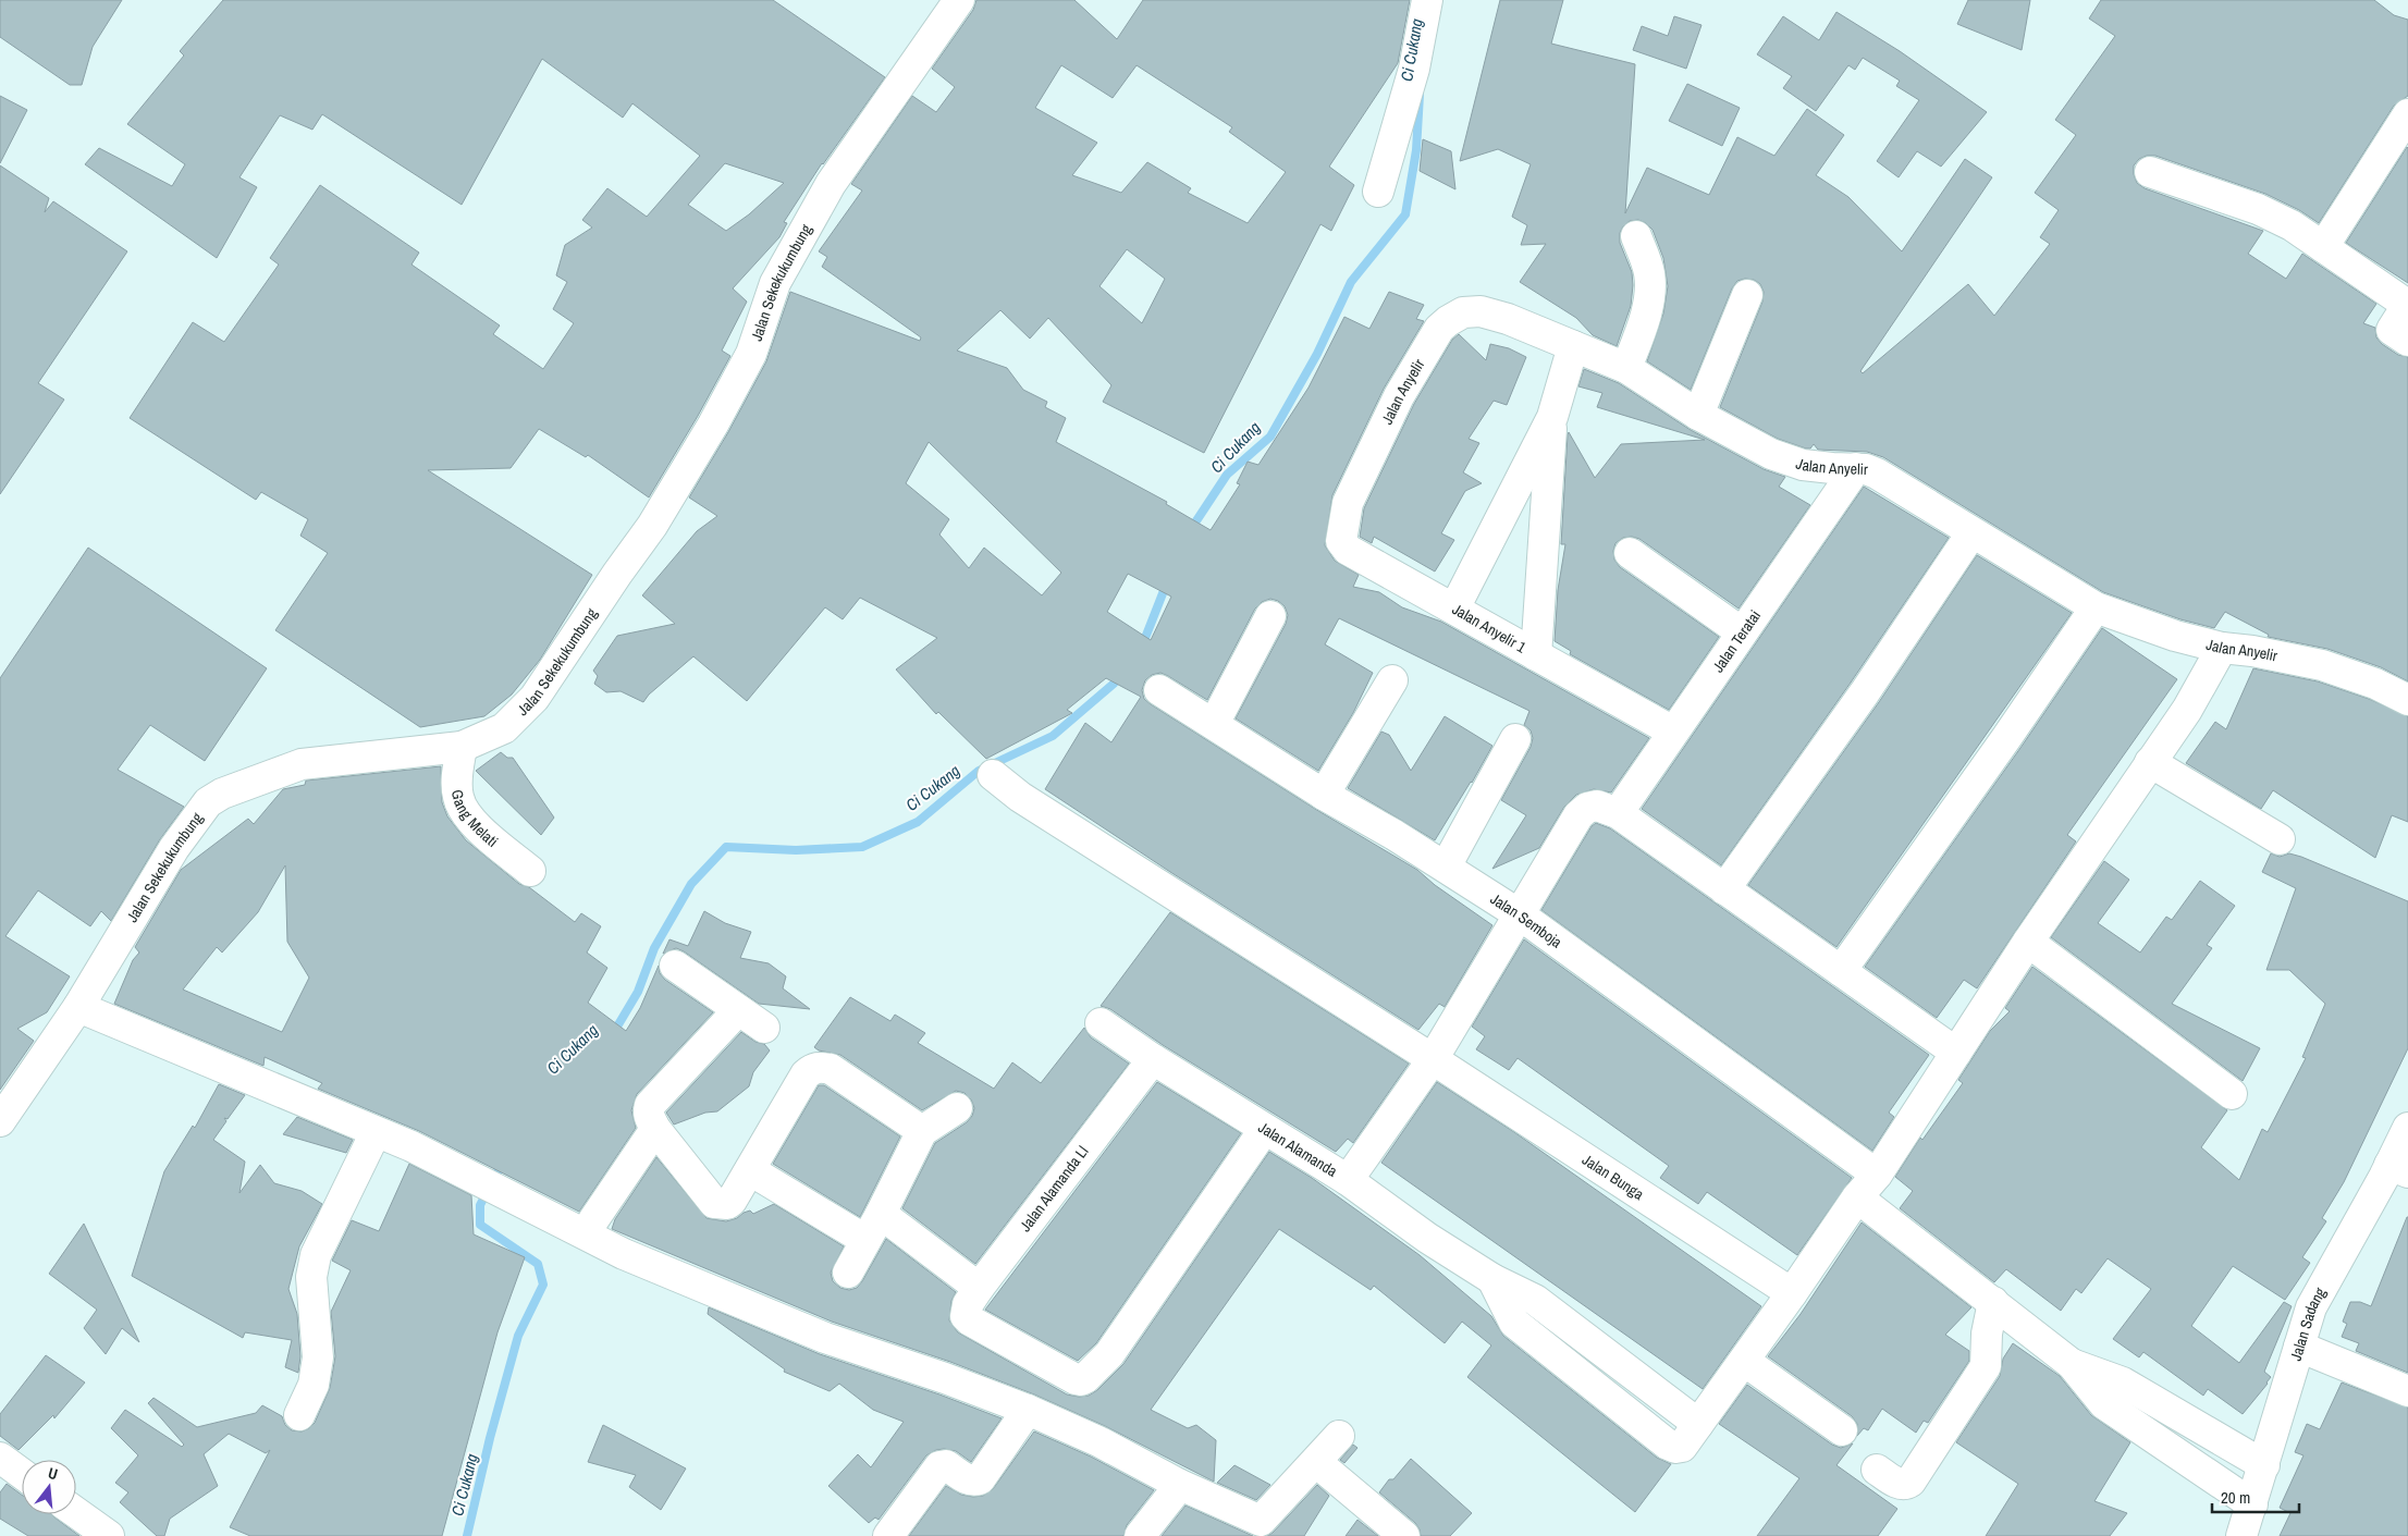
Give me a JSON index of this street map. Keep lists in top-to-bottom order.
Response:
{
  "streets": {
    "street": [
      "Jalan Sekekukumbung",
      "Jalan Anyelir",
      "Jalan Anyelir 1",
      "Jalan Teratai",
      "Gang Melati",
      "Jalan Semboja",
      "Jalan Alamanda",
      "Jalan Bunga",
      "Jalan Alamanda Ll",
      "Jalan Sadang"
    ]
  },
  "crossings": [
    ["Jalan Sekekukumbung", "Gang Melati"],
    ["Jalan Anyelir", "Jalan Anyelir 1"],
    ["Jalan Anyelir", "Jalan Teratai"],
    ["Jalan Anyelir 1", "Jalan Teratai"],
    ["Jalan Alamanda", "Jalan Alamanda Ll"]
  ],
  "water": ["Ci Cukang"],
  "scale_bar": "20 m",
  "north": "top"
}
